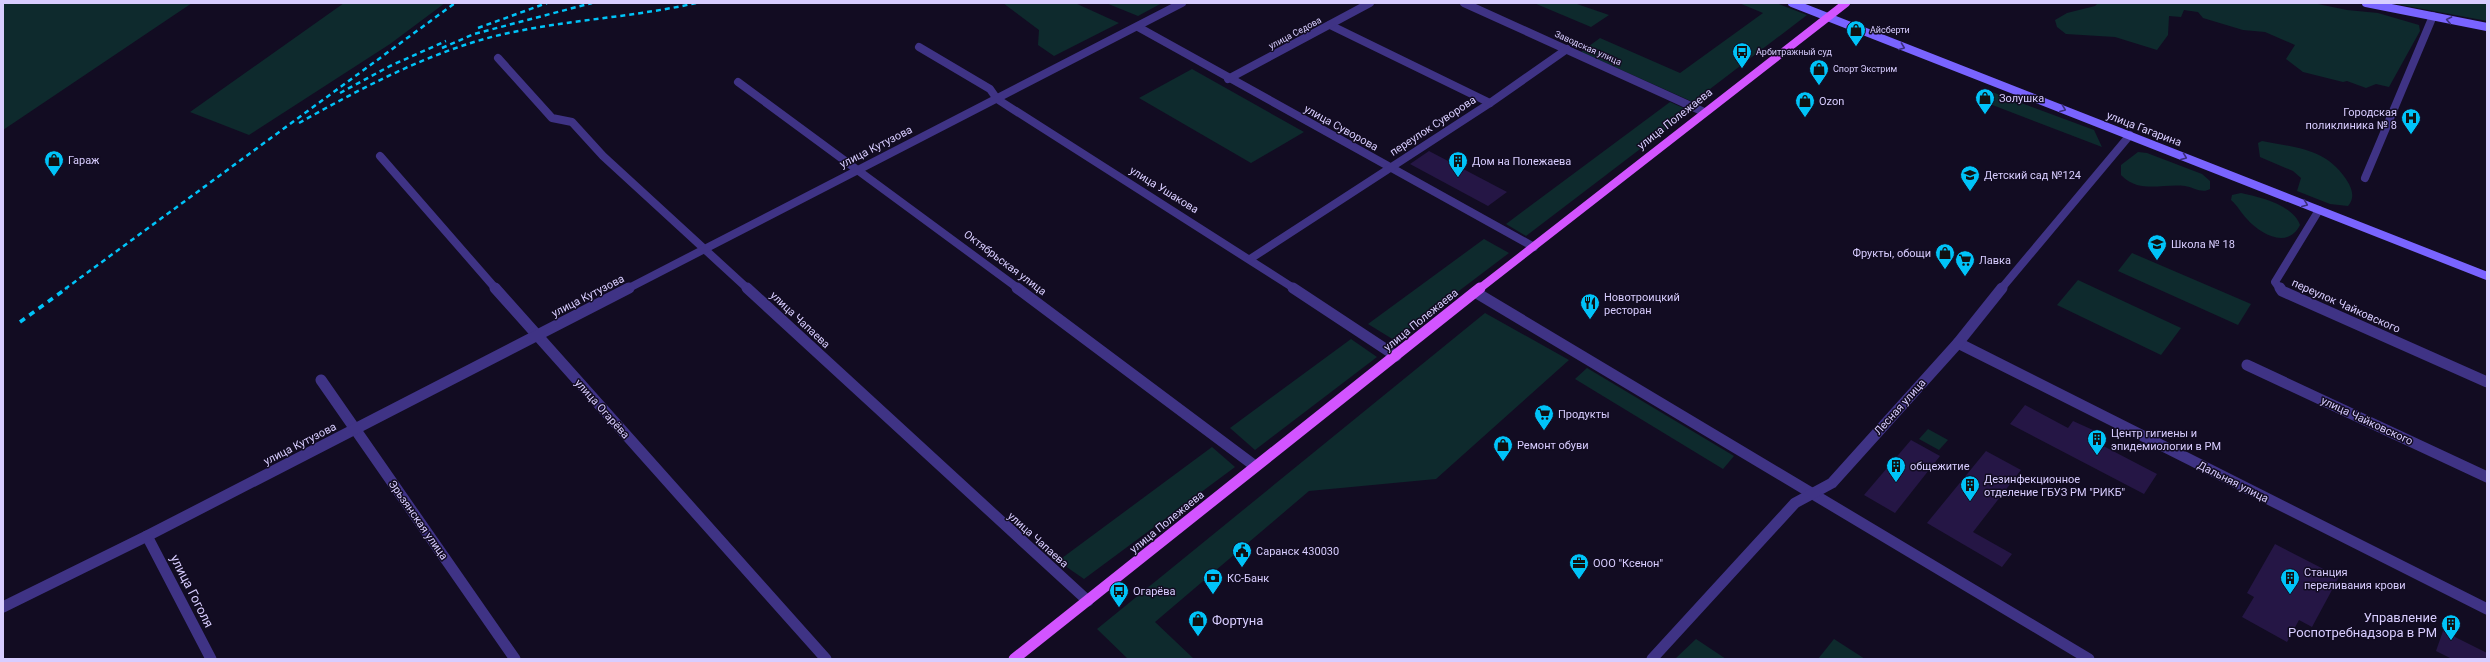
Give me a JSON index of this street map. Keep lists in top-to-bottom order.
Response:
{
  "streets": {
    "main road": ["улица Полежаева", "улица Гагарина"],
    "street": [
      "улица Седова",
      "Заводская улица",
      "переулок Суворова",
      "улица Суворова",
      "улица Кутузова",
      "улица Ушакова",
      "Октябрьская улица",
      "переулок Чайковского",
      "улица Чапаева",
      "Лесная улица",
      "улица Огарёва",
      "улица Чайковского",
      "Дальняя улица",
      "Эрьзянская улица",
      "улица Гоголя"
    ]
  },
  "crossings": [
    ["улица Седова", "улица Суворова"],
    ["Заводская улица", "улица Полежаева"],
    ["Заводская улица", "переулок Суворова"],
    ["улица Полежаева", "улица Суворова"],
    ["улица Полежаева", "улица Гагарина"],
    ["улица Полежаева", "улица Ушакова"],
    ["улица Полежаева", "Октябрьская улица"],
    ["улица Полежаева", "улица Чапаева"],
    ["переулок Суворова", "улица Суворова"],
    ["переулок Суворова", "улица Ушакова"],
    ["улица Суворова", "улица Кутузова"],
    ["улица Гагарина", "переулок Чайковского"],
    ["улица Гагарина", "Лесная улица"],
    ["улица Кутузова", "улица Ушакова"],
    ["улица Кутузова", "Октябрьская улица"],
    ["улица Кутузова", "улица Чапаева"],
    ["улица Кутузова", "улица Огарёва"],
    ["улица Кутузова", "Эрьзянская улица"],
    ["улица Кутузова", "улица Гоголя"],
    ["Лесная улица", "Дальняя улица"]
  ],
  "one_way": ["улица Гагарина"],
  "places": {
    "shop": [
      "Айсберти",
      "Спорт Экстрим",
      "Золушка",
      "Ozon",
      "Гараж",
      "Фрукты, обощи",
      "Ремонт обуви",
      "Фортуна"
    ],
    "bus stop": ["Арбитражный суд", "Огарёва"],
    "hospital": ["Городская поликлиника № 8"],
    "building": [
      "Дом на Полежаева",
      "Центр гигиены и эпидемиологии в РМ",
      "общежитие",
      "Дезинфекционное отделение ГБУЗ РМ \"РИКБ\"",
      "Станция переливания крови",
      "Управление Роспотребнадзора в РМ"
    ],
    "school or university": ["Детский сад №124", "Школа № 18"],
    "supermarket": ["Лавка", "Продукты"],
    "restaurant": ["Новотроицкий ресторан"],
    "public building": ["Саранск 430030"],
    "office": ["ООО \"Ксенон\""],
    "bank": ["КС-Банк"]
  }
}
